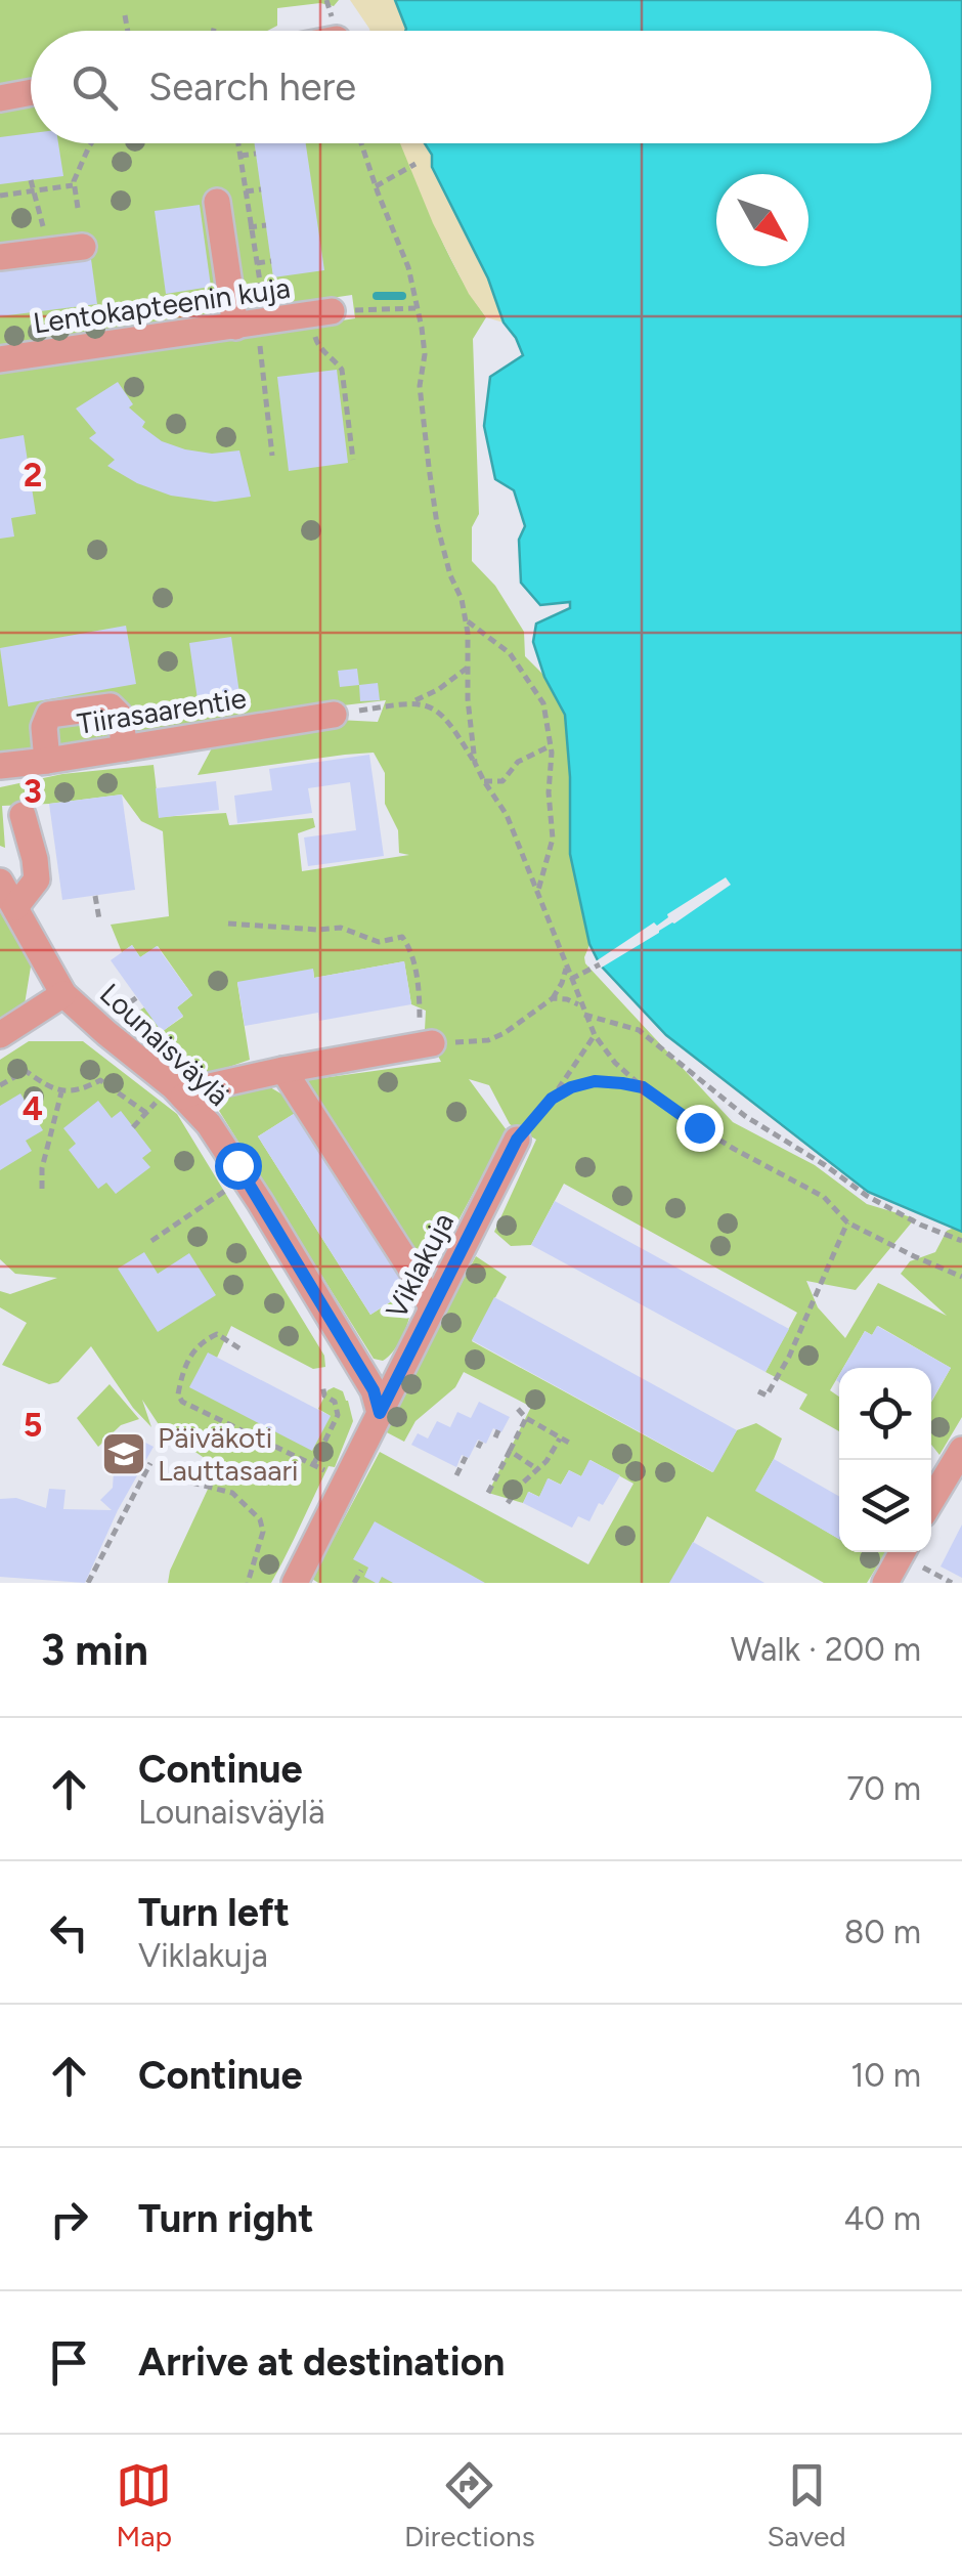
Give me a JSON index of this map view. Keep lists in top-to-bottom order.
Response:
{
  "streets": {
    "street": [
      "Lentokapteenin kuja",
      "Tiirasaarentie",
      "Lounaisväylä",
      "Viklakuja"
    ]
  },
  "crossings": [
    ["Lounaisväylä", "Viklakuja"]
  ],
  "places": {
    "school or university": ["Päiväkoti Lauttasaari"]
  },
  "north": "bottom right",
  "page": {
    "search": "Search here",
    "heading": ["3 min", "Walk · 200 m"],
    "list": [
      ["Continue", "Lounaisväylä", "70 m"],
      ["Turn left", "Viklakuja", "80 m"],
      ["Continue", "10 m"],
      ["Turn right", "40 m"],
      "Arrive at destination"
    ],
    "nav": ["Map", "Directions", "Saved"]
  },
  "grid": {
    "rows": [
      "2",
      "3",
      "4",
      "5"
    ]
  }
}
